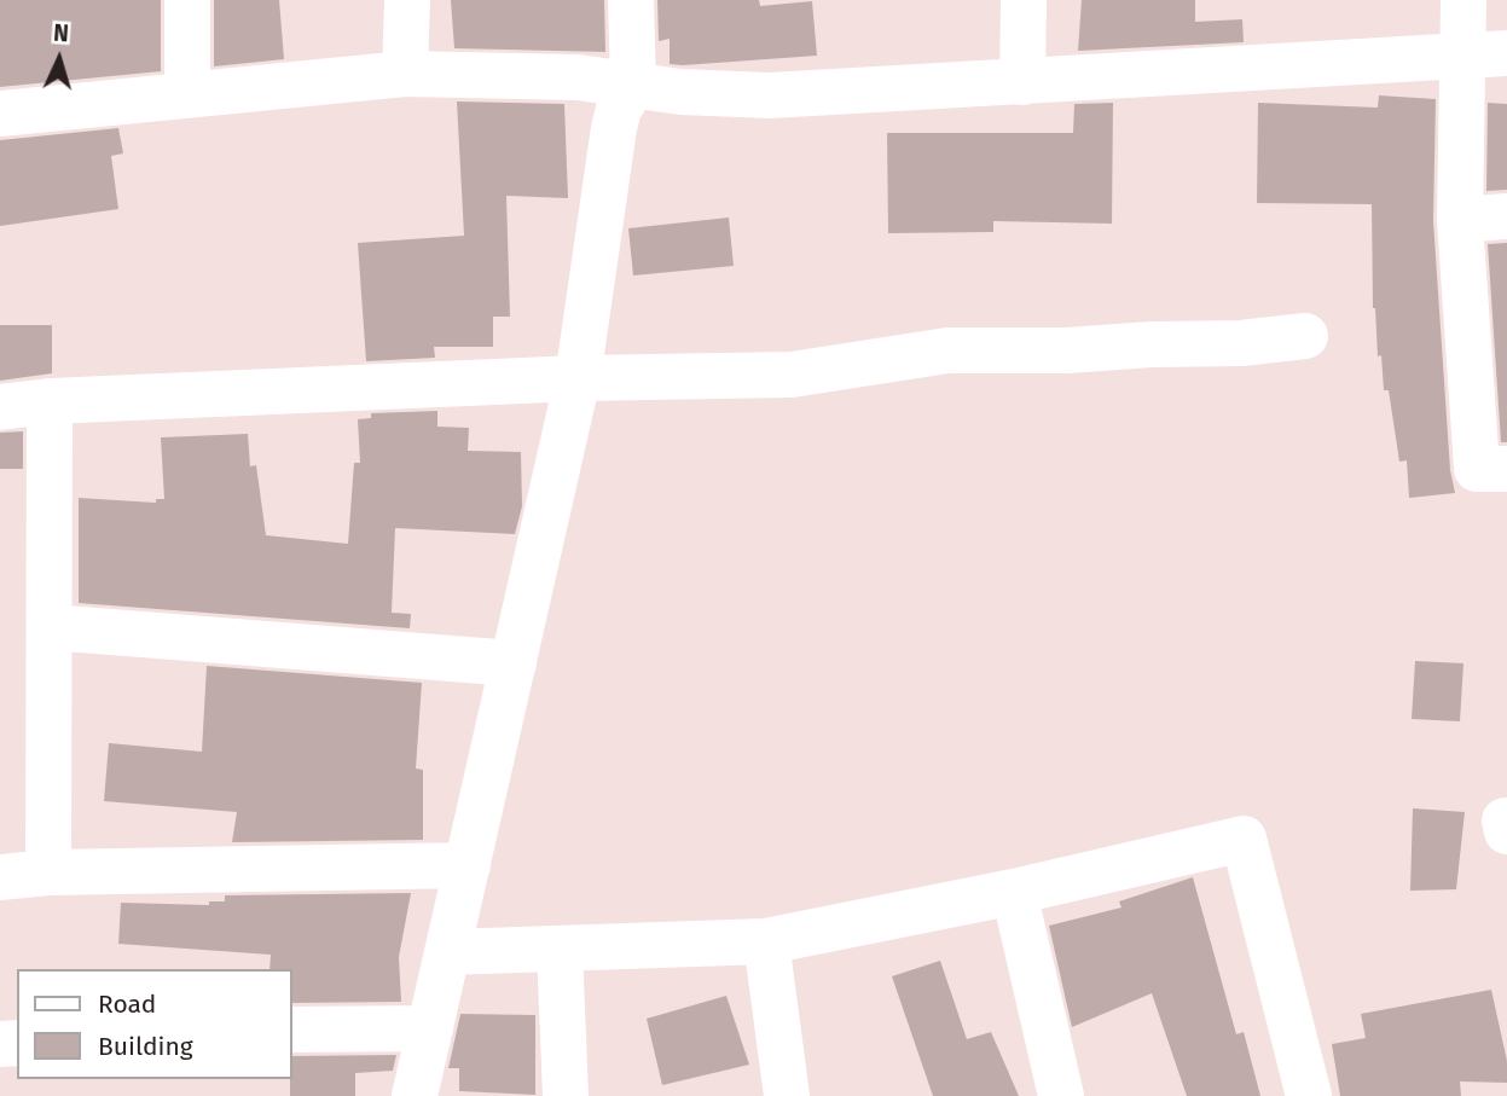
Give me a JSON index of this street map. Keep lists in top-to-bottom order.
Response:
{
  "legend": ["Road", "Building"],
  "north": "top"
}
